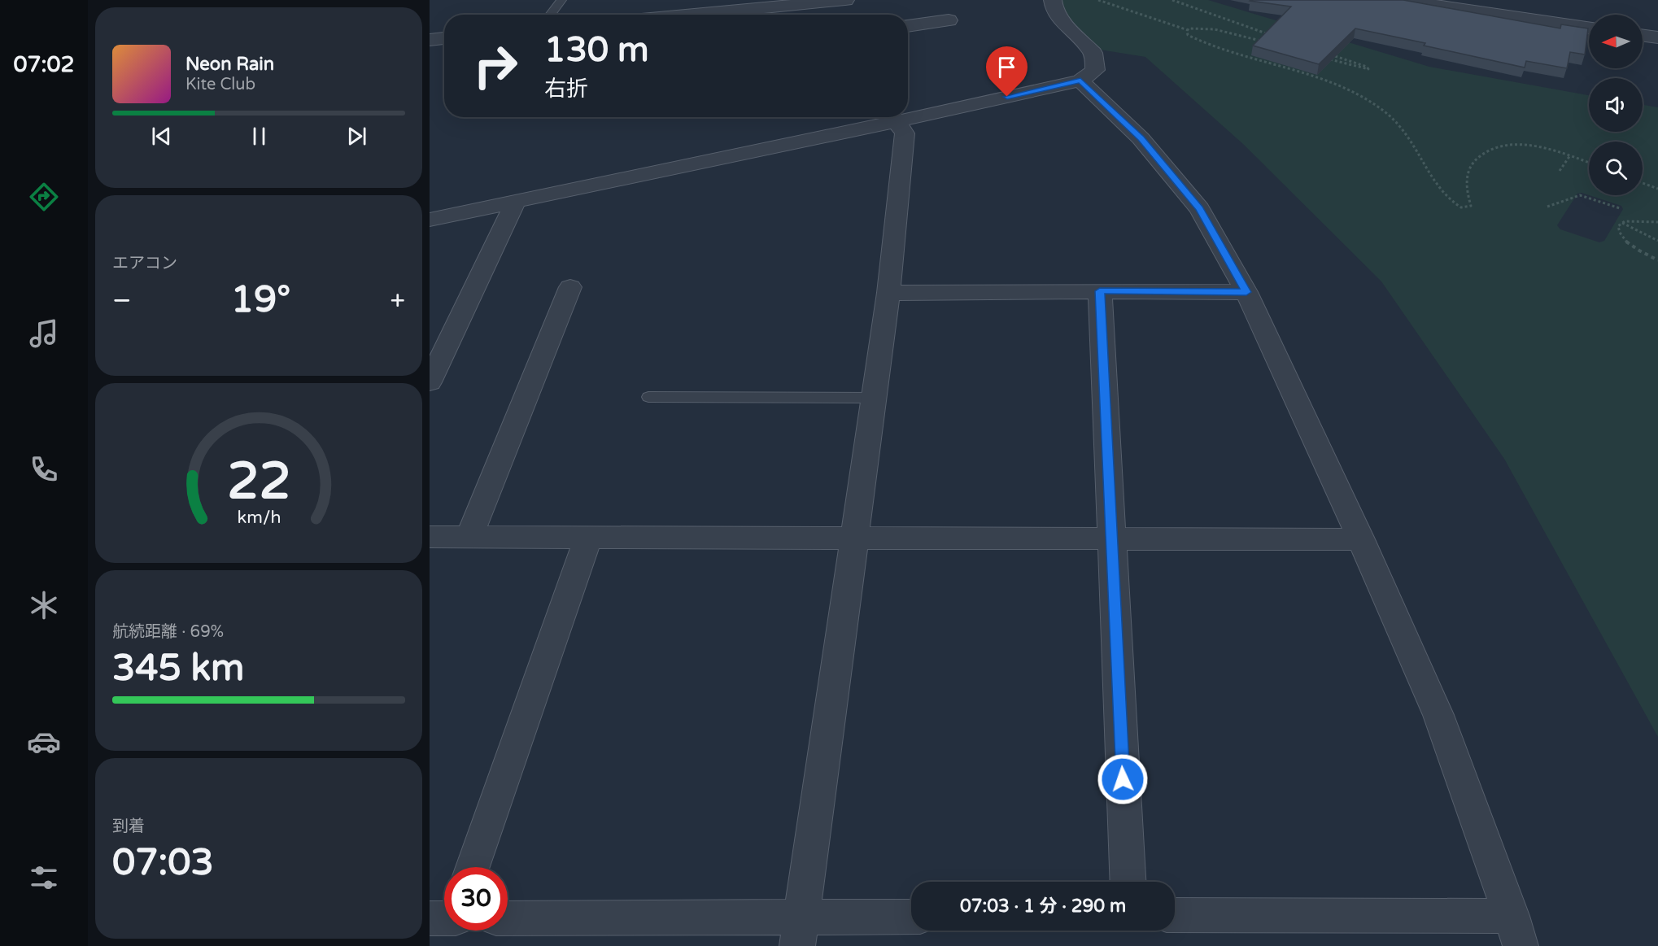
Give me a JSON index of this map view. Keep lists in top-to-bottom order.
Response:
{
  "north": "left",
  "page": {
    "tabs": "07:02",
    "turn": ["130 m", "右折"],
    "song": ["Neon Rain", "Kite Club"],
    "tile": [
      "エアコン",
      ["航続距離 · 69%", "345 km"],
      ["到着", "07:03"]
    ],
    "heat": ["−", "19°", "+"],
    "limit": "30",
    "trip": "07:03 · 1 分 · 290 m",
    "gauge": ["22", "km/h"]
  }
}
